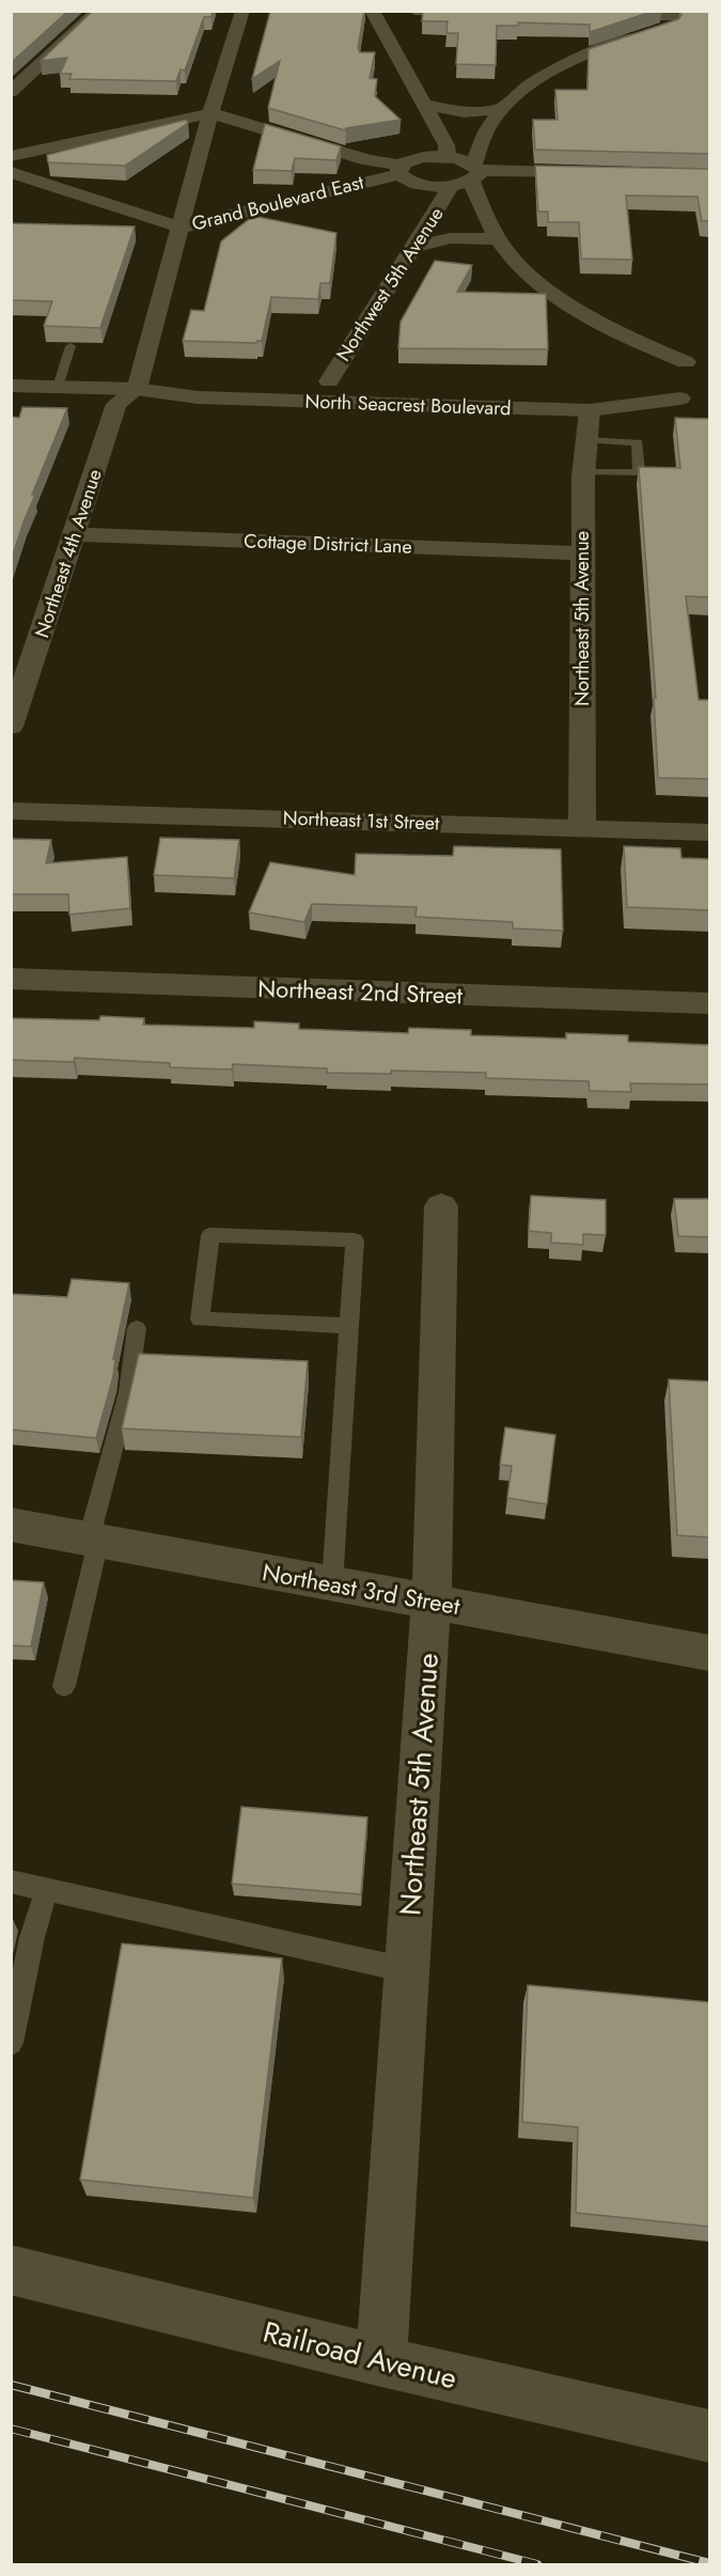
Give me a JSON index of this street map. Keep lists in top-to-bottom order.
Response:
{
  "streets": {
    "street": [
      "Grand Boulevard East",
      "Northwest 5th Avenue",
      "North Seacrest Boulevard",
      "Cottage District Lane",
      "Northeast 4th Avenue",
      "Northeast 5th Avenue",
      "Northeast 1st Street",
      "Northeast 2nd Street",
      "Northeast 3rd Street",
      "Railroad Avenue"
    ]
  },
  "crossings": [
    ["Northwest 5th Avenue", "North Seacrest Boulevard"],
    ["North Seacrest Boulevard", "Northeast 4th Avenue"],
    ["North Seacrest Boulevard", "Northeast 5th Avenue"],
    ["Cottage District Lane", "Northeast 4th Avenue"],
    ["Cottage District Lane", "Northeast 5th Avenue"],
    ["Northeast 5th Avenue", "Northeast 1st Street"],
    ["Northeast 5th Avenue", "Northeast 3rd Street"],
    ["Northeast 5th Avenue", "Railroad Avenue"]
  ]
}
